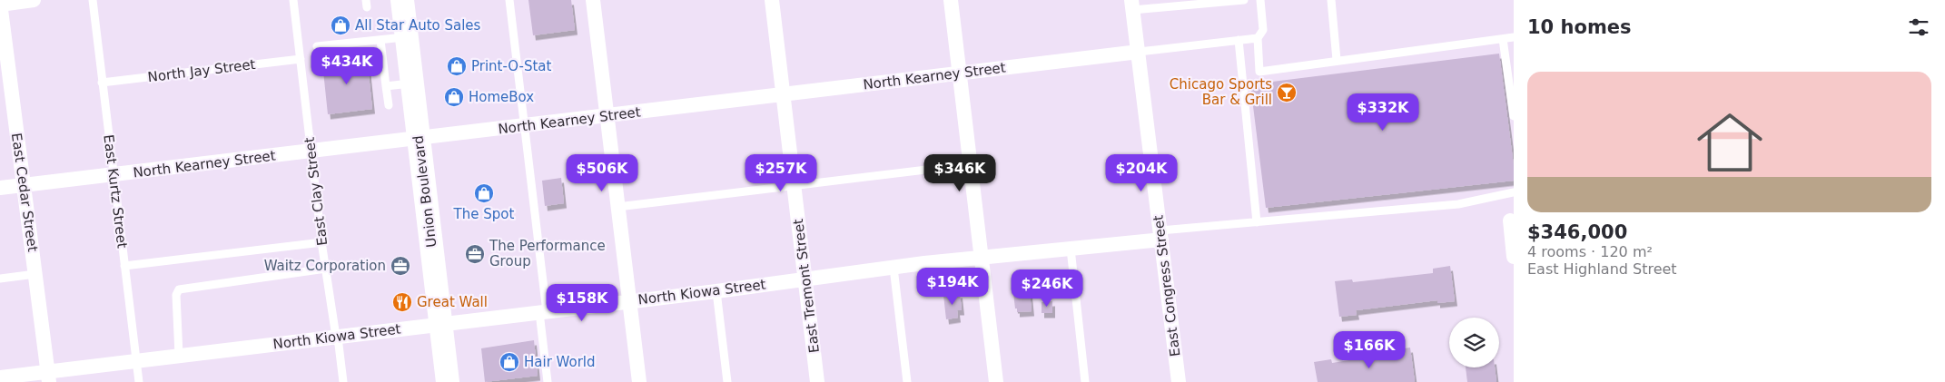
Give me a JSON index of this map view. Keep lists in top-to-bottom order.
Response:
{
  "streets": {
    "main road": ["Union Boulevard"],
    "street": [
      "North Kearney Street",
      "East Cedar Street",
      "East Tremont Street",
      "East Congress Street",
      "North Kiowa Street"
    ],
    "lane": ["North Jay Street", "East Kurtz Street", "East Clay Street"]
  },
  "crossings": [
    ["North Jay Street", "East Kurtz Street"],
    ["North Jay Street", "East Clay Street"],
    ["North Kearney Street", "East Kurtz Street"],
    ["North Kearney Street", "East Clay Street"],
    ["North Kearney Street", "Union Boulevard"],
    ["North Kearney Street", "East Cedar Street"],
    ["North Kearney Street", "East Tremont Street"],
    ["North Kearney Street", "East Congress Street"],
    ["East Kurtz Street", "North Kiowa Street"],
    ["East Clay Street", "North Kiowa Street"],
    ["Union Boulevard", "North Kiowa Street"],
    ["East Cedar Street", "North Kiowa Street"],
    ["East Tremont Street", "North Kiowa Street"],
    ["East Congress Street", "North Kiowa Street"]
  ],
  "places": {
    "shop": [
      "All Star Auto Sales",
      "Print-O-Stat",
      "HomeBox",
      "The Spot",
      "Hair World"
    ],
    "bar": ["Chicago Sports Bar & Grill"],
    "office": ["The Performance Group", "Waitz Corporation"],
    "restaurant": ["Great Wall"]
  },
  "page": {
    "heading": "10 homes",
    "price": [
      "$434K",
      "$332K",
      "$506K",
      "$257K",
      "$346K",
      "$204K",
      "$194K",
      "$246K",
      "$158K",
      "$166K"
    ],
    "list": [
      {
        "name": "$346,000",
        "note": "4 rooms · 120 m² · East Highland Street"
      }
    ]
  }
}
